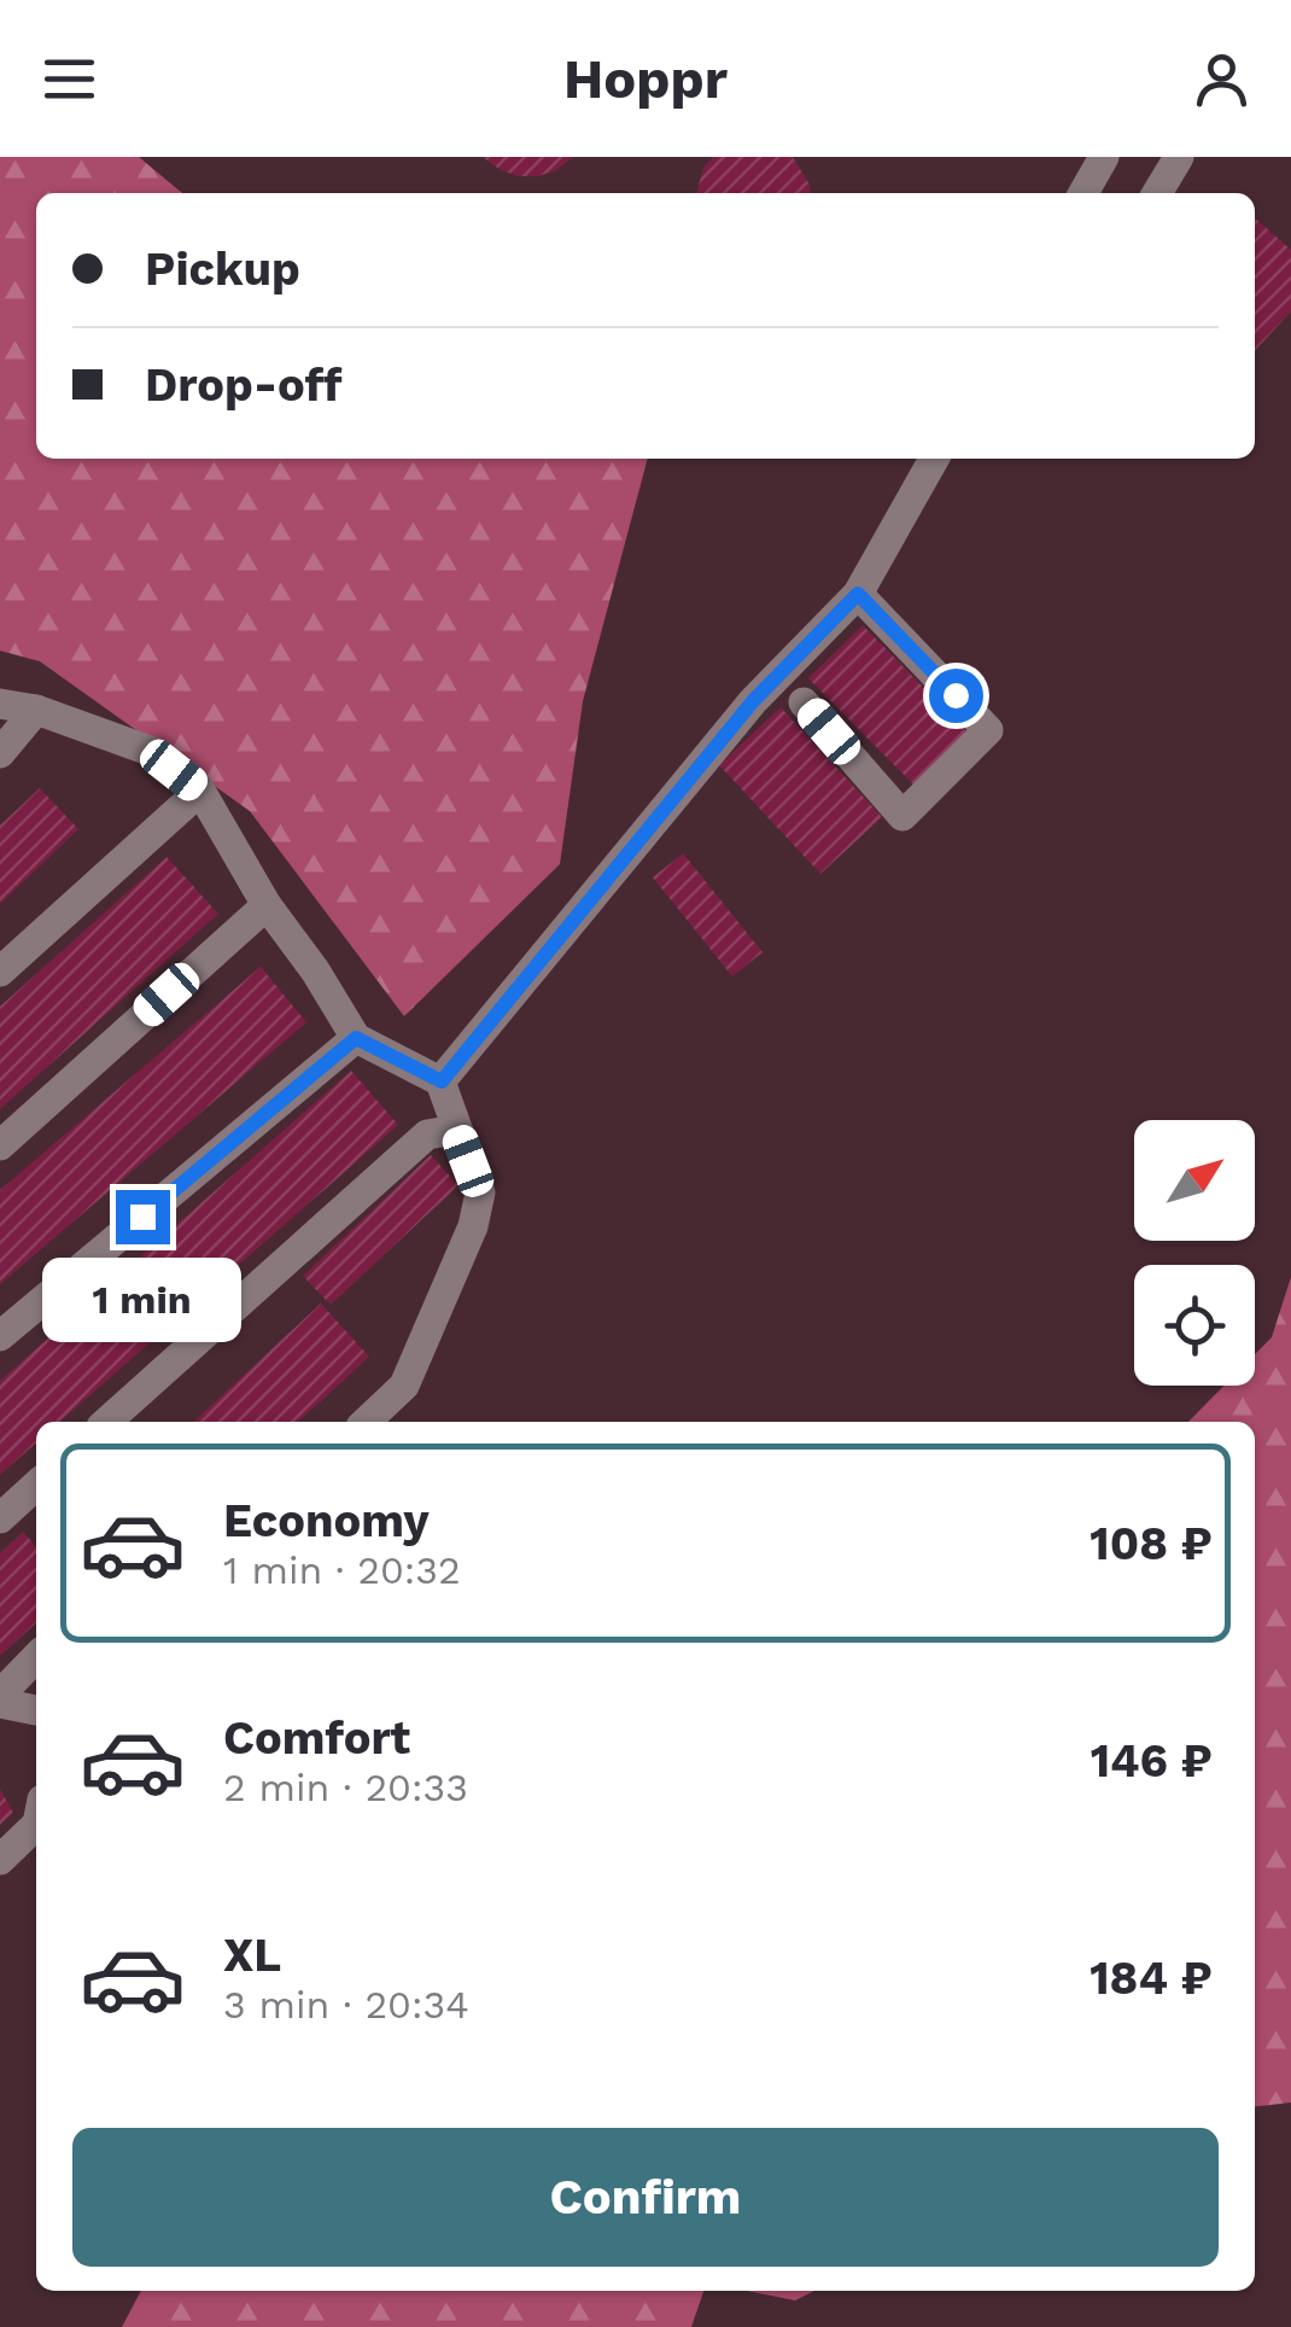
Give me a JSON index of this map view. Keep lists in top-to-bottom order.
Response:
{
  "north": "top right",
  "page": {
    "header": "Hoppr",
    "banner": ["Pickup", "Drop-off"],
    "bubble": "1 min",
    "list": [
      {
        "name": "Economy",
        "note": "1 min · 20:32",
        "value": "108 ₽"
      },
      {
        "name": "Comfort",
        "note": "2 min · 20:33",
        "value": "146 ₽"
      },
      {
        "name": "XL",
        "note": "3 min · 20:34",
        "value": "184 ₽"
      }
    ],
    "buttons": "Confirm"
  }
}
